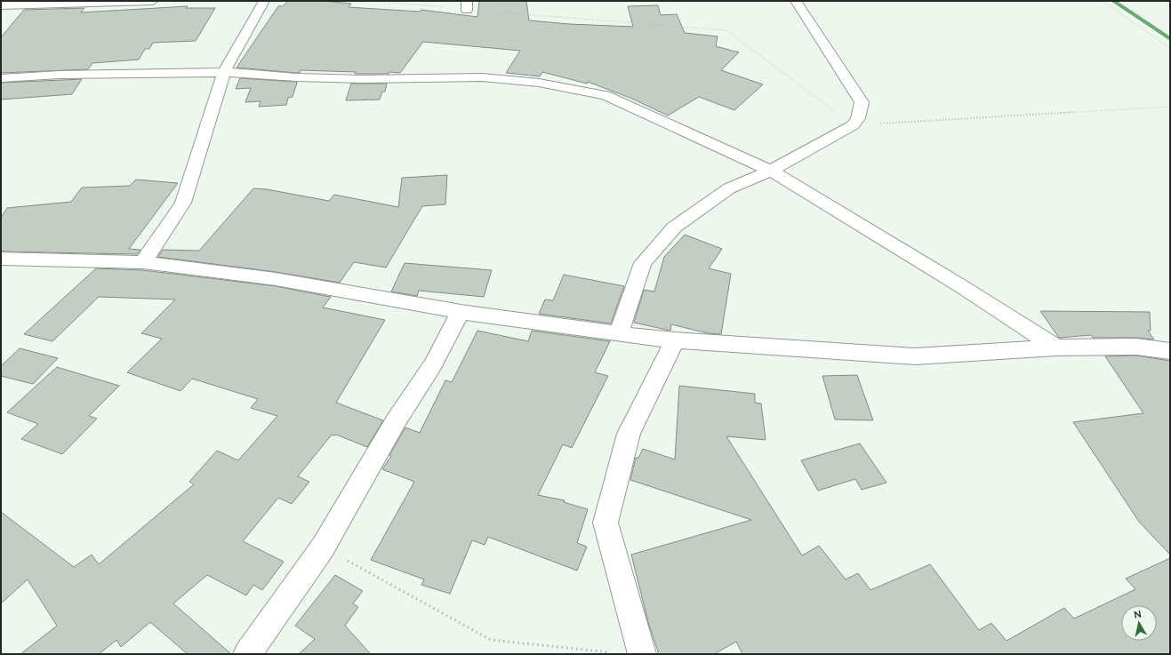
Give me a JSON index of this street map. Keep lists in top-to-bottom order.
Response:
{
  "north": "top"
}
